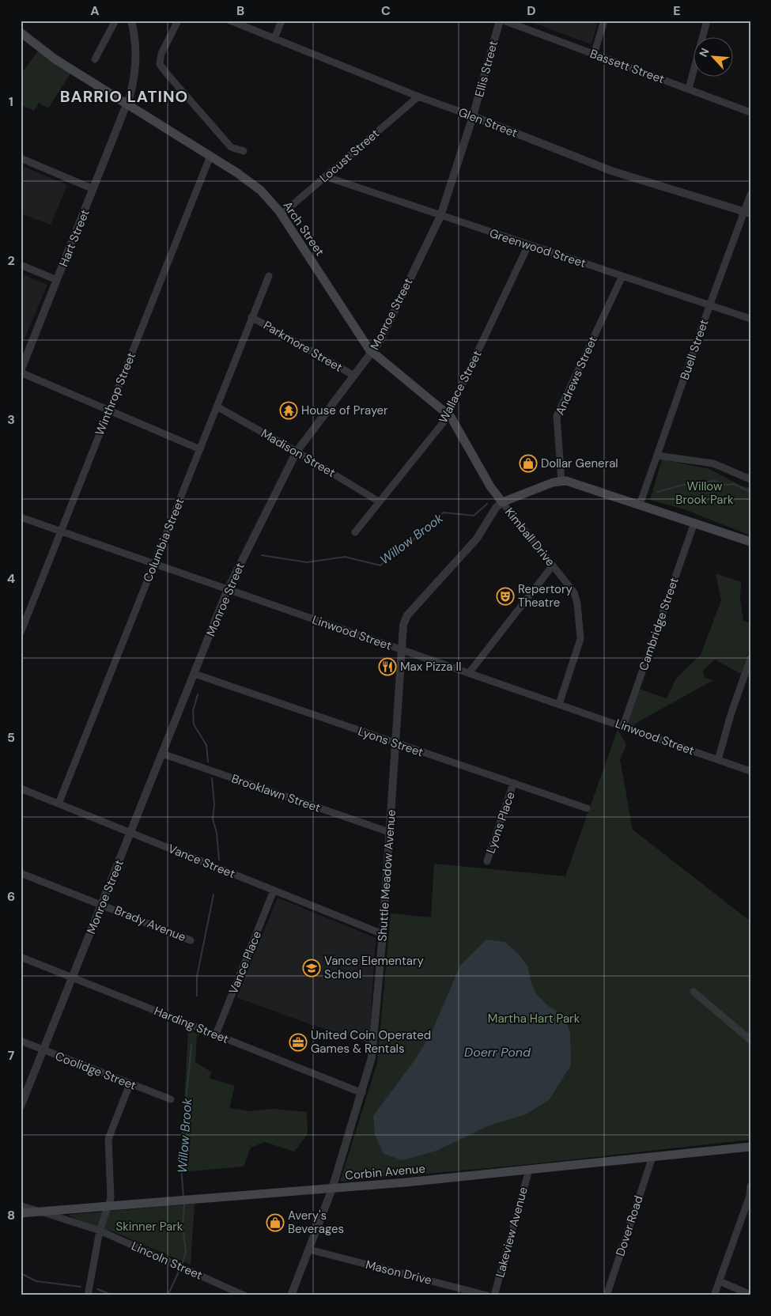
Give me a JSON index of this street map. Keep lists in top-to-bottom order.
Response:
{
  "streets": {
    "main road": ["Arch Street", "Corbin Avenue"],
    "street": [
      "Bassett Street",
      "Ellis Street",
      "Glen Street",
      "Locust Street",
      "Hart Street",
      "Greenwood Street",
      "Monroe Street",
      "Parkmore Street",
      "Buell Street",
      "Andrews Street",
      "Wallace Street",
      "Winthrop Street",
      "Madison Street",
      "Kimball Drive",
      "Columbia Street",
      "Cambridge Street",
      "Linwood Street",
      "Lyons Street",
      "Brooklawn Street",
      "Lyons Place",
      "Vance Street",
      "Shuttle Meadow Avenue",
      "Brady Avenue",
      "Vance Place",
      "Harding Street",
      "Coolidge Street",
      "Dover Road",
      "Lakeview Avenue",
      "Lincoln Street",
      "Mason Drive"
    ]
  },
  "crossings": [
    ["Ellis Street", "Glen Street"],
    ["Ellis Street", "Monroe Street"],
    ["Glen Street", "Locust Street"],
    ["Glen Street", "Monroe Street"],
    ["Glen Street", "Buell Street"],
    ["Locust Street", "Arch Street"],
    ["Locust Street", "Greenwood Street"],
    ["Arch Street", "Hart Street"],
    ["Arch Street", "Monroe Street"],
    ["Arch Street", "Wallace Street"],
    ["Arch Street", "Winthrop Street"],
    ["Arch Street", "Kimball Drive"],
    ["Arch Street", "Shuttle Meadow Avenue"],
    ["Greenwood Street", "Monroe Street"],
    ["Greenwood Street", "Buell Street"],
    ["Greenwood Street", "Andrews Street"],
    ["Greenwood Street", "Wallace Street"],
    ["Monroe Street", "Parkmore Street"],
    ["Monroe Street", "Madison Street"],
    ["Monroe Street", "Linwood Street"],
    ["Monroe Street", "Lyons Street"],
    ["Monroe Street", "Brooklawn Street"],
    ["Monroe Street", "Vance Street"],
    ["Monroe Street", "Brady Avenue"],
    ["Monroe Street", "Harding Street"],
    ["Monroe Street", "Coolidge Street"],
    ["Parkmore Street", "Columbia Street"],
    ["Wallace Street", "Madison Street"],
    ["Winthrop Street", "Linwood Street"],
    ["Madison Street", "Columbia Street"],
    ["Kimball Drive", "Linwood Street"],
    ["Kimball Drive", "Shuttle Meadow Avenue"],
    ["Columbia Street", "Linwood Street"],
    ["Columbia Street", "Vance Street"],
    ["Cambridge Street", "Linwood Street"],
    ["Linwood Street", "Shuttle Meadow Avenue"],
    ["Lyons Street", "Lyons Place"],
    ["Lyons Street", "Shuttle Meadow Avenue"],
    ["Brooklawn Street", "Shuttle Meadow Avenue"],
    ["Vance Street", "Shuttle Meadow Avenue"],
    ["Vance Street", "Vance Place"],
    ["Shuttle Meadow Avenue", "Harding Street"],
    ["Shuttle Meadow Avenue", "Corbin Avenue"],
    ["Shuttle Meadow Avenue", "Mason Drive"],
    ["Vance Place", "Harding Street"],
    ["Corbin Avenue", "Dover Road"],
    ["Corbin Avenue", "Lakeview Avenue"],
    ["Corbin Avenue", "Lincoln Street"]
  ],
  "districts": ["BARRIO LATINO"],
  "water": ["Willow Brook", "Doerr Pond"],
  "parks": ["Willow Brook Park", "Martha Hart Park", "Skinner Park"],
  "places": {
    "temple": ["House of Prayer"],
    "shop": ["Dollar General", "Avery's Beverages"],
    "theatre": ["Repertory Theatre"],
    "restaurant": ["Max Pizza II"],
    "school or university": ["Vance Elementary School"],
    "office": ["United Coin Operated Games & Rentals"]
  },
  "north": "top left",
  "grid": {
    "columns": [
      "A",
      "B",
      "C",
      "D",
      "E"
    ],
    "rows": [
      "1",
      "2",
      "3",
      "4",
      "5",
      "6",
      "7",
      "8"
    ]
  }
}
